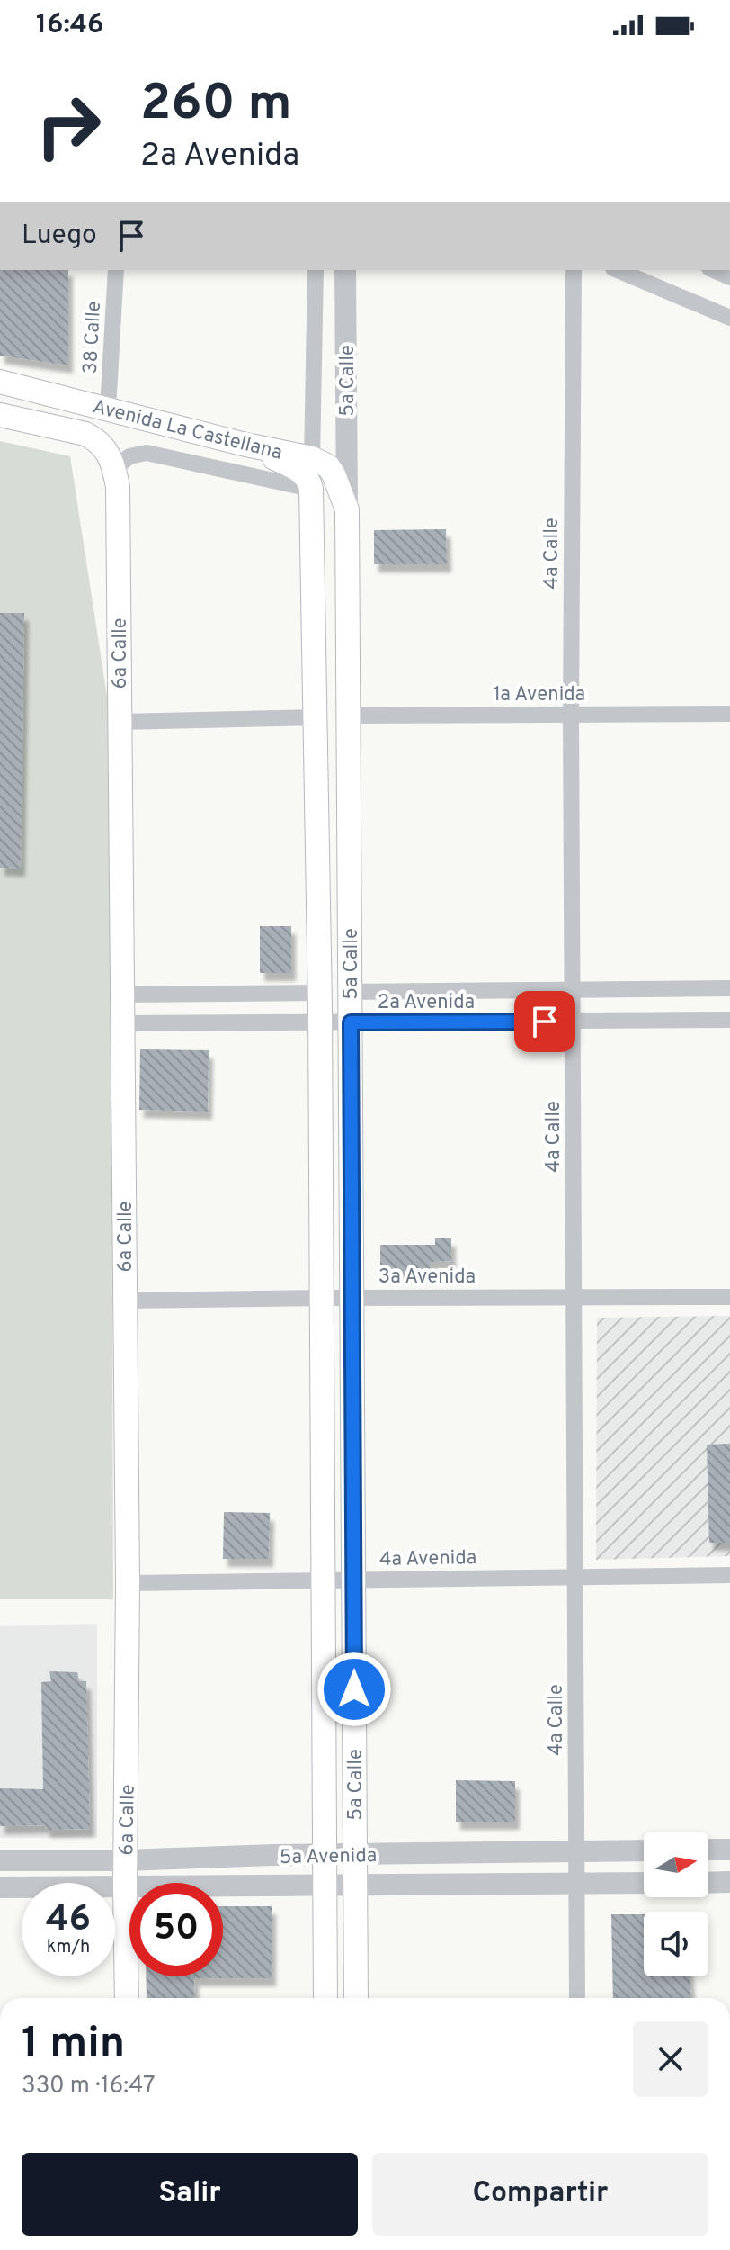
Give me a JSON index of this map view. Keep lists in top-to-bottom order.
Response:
{
  "streets": {
    "main road": ["5a Calle", "Avenida La Castellana", "6a Calle"],
    "street": [
      "38 Calle",
      "4a Calle",
      "1a Avenida",
      "2a Avenida",
      "3a Avenida",
      "4a Avenida",
      "5a Avenida"
    ]
  },
  "crossings": [
    ["38 Calle", "Avenida La Castellana"],
    ["5a Calle", "Avenida La Castellana"],
    ["5a Calle", "1a Avenida"],
    ["5a Calle", "2a Avenida"],
    ["5a Calle", "3a Avenida"],
    ["5a Calle", "4a Avenida"],
    ["5a Calle", "5a Avenida"],
    ["Avenida La Castellana", "6a Calle"],
    ["4a Calle", "1a Avenida"],
    ["4a Calle", "2a Avenida"],
    ["4a Calle", "3a Avenida"],
    ["4a Calle", "4a Avenida"],
    ["4a Calle", "5a Avenida"],
    ["6a Calle", "2a Avenida"],
    ["6a Calle", "3a Avenida"],
    ["6a Calle", "4a Avenida"],
    ["6a Calle", "5a Avenida"]
  ],
  "north": "right",
  "page": {
    "status": "16:46",
    "turn": ["260 m", "2a Avenida"],
    "then": "Luego",
    "speed": "46 km/h",
    "limit": "50",
    "heading": ["1 min", "330 m · 16:47"],
    "buttons": ["Salir", "Compartir"]
  }
}
